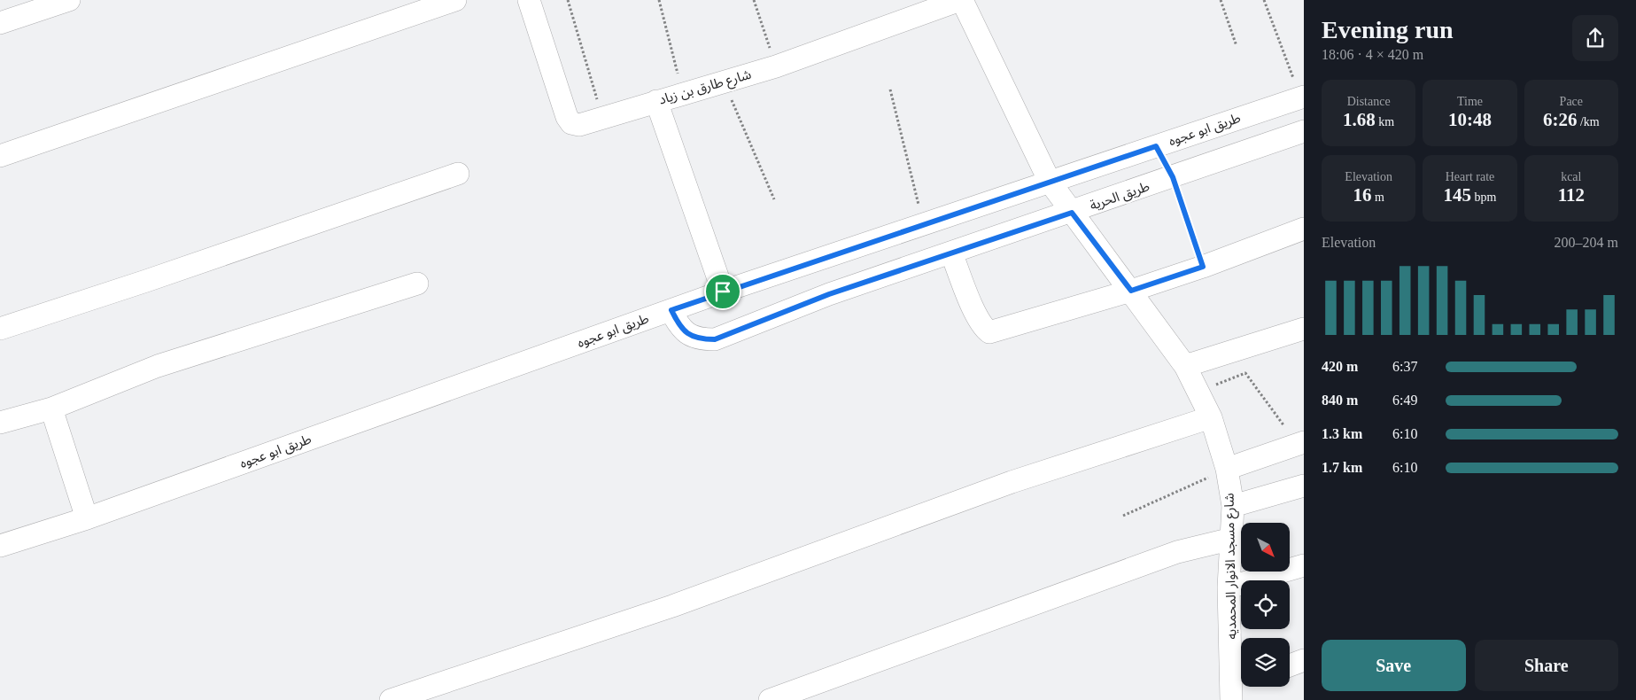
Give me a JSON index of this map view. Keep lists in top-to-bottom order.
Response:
{
  "streets": {
    "street": [
      "شارع طارق بن زياد",
      "طريق ابو عجوه",
      "طريق الحرية",
      "شارع مسجد الانوار المحمديه"
    ]
  },
  "crossings": [
    ["شارع طارق بن زياد", "شارع مسجد الانوار المحمديه"],
    ["طريق ابو عجوه", "طريق الحرية"],
    ["طريق ابو عجوه", "شارع مسجد الانوار المحمديه"],
    ["طريق الحرية", "شارع مسجد الانوار المحمديه"]
  ],
  "north": "bottom right",
  "page": {
    "heading": ["Evening run", "18:06 · 4 × 420 m"],
    "stats": [
      ["Distance", "1.68 km"],
      ["Time", "10:48"],
      ["Pace", "6:26 /km"],
      ["Elevation", "16 m"],
      ["Heart rate", "145 bpm"],
      ["kcal", "112"]
    ],
    "chart": ["Elevation", "200–204 m"],
    "list": [
      {
        "name": "420 m",
        "note": "6:37"
      },
      {
        "name": "840 m",
        "note": "6:49"
      },
      {
        "name": "1.3 km",
        "note": "6:10"
      },
      {
        "name": "1.7 km",
        "note": "6:10"
      }
    ],
    "buttons": ["Save", "Share"]
  }
}
